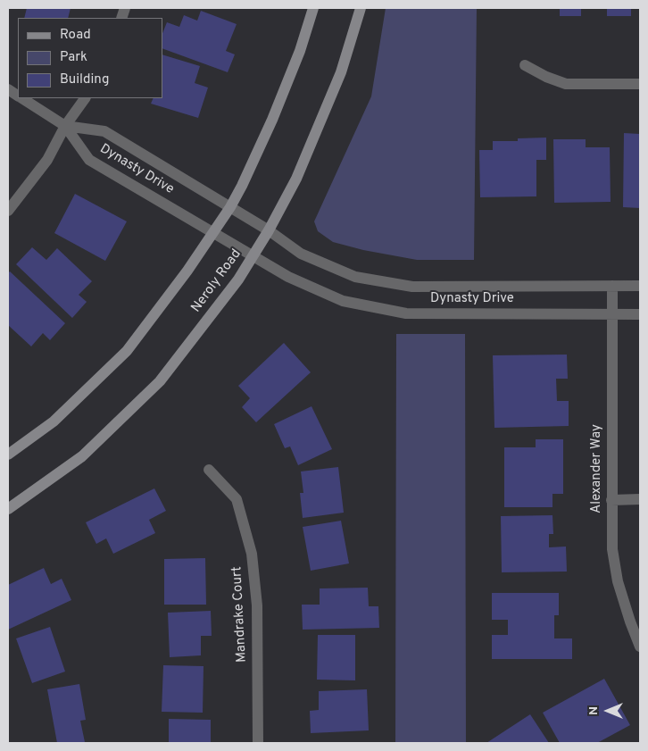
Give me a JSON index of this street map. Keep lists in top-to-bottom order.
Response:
{
  "streets": {
    "street": [
      "Dynasty Drive",
      "Neroly Road",
      "Alexander Way",
      "Mandrake Court"
    ]
  },
  "crossings": [
    ["Dynasty Drive", "Neroly Road"],
    ["Dynasty Drive", "Alexander Way"]
  ],
  "legend": ["Road", "Park", "Building"],
  "north": "left"
}
